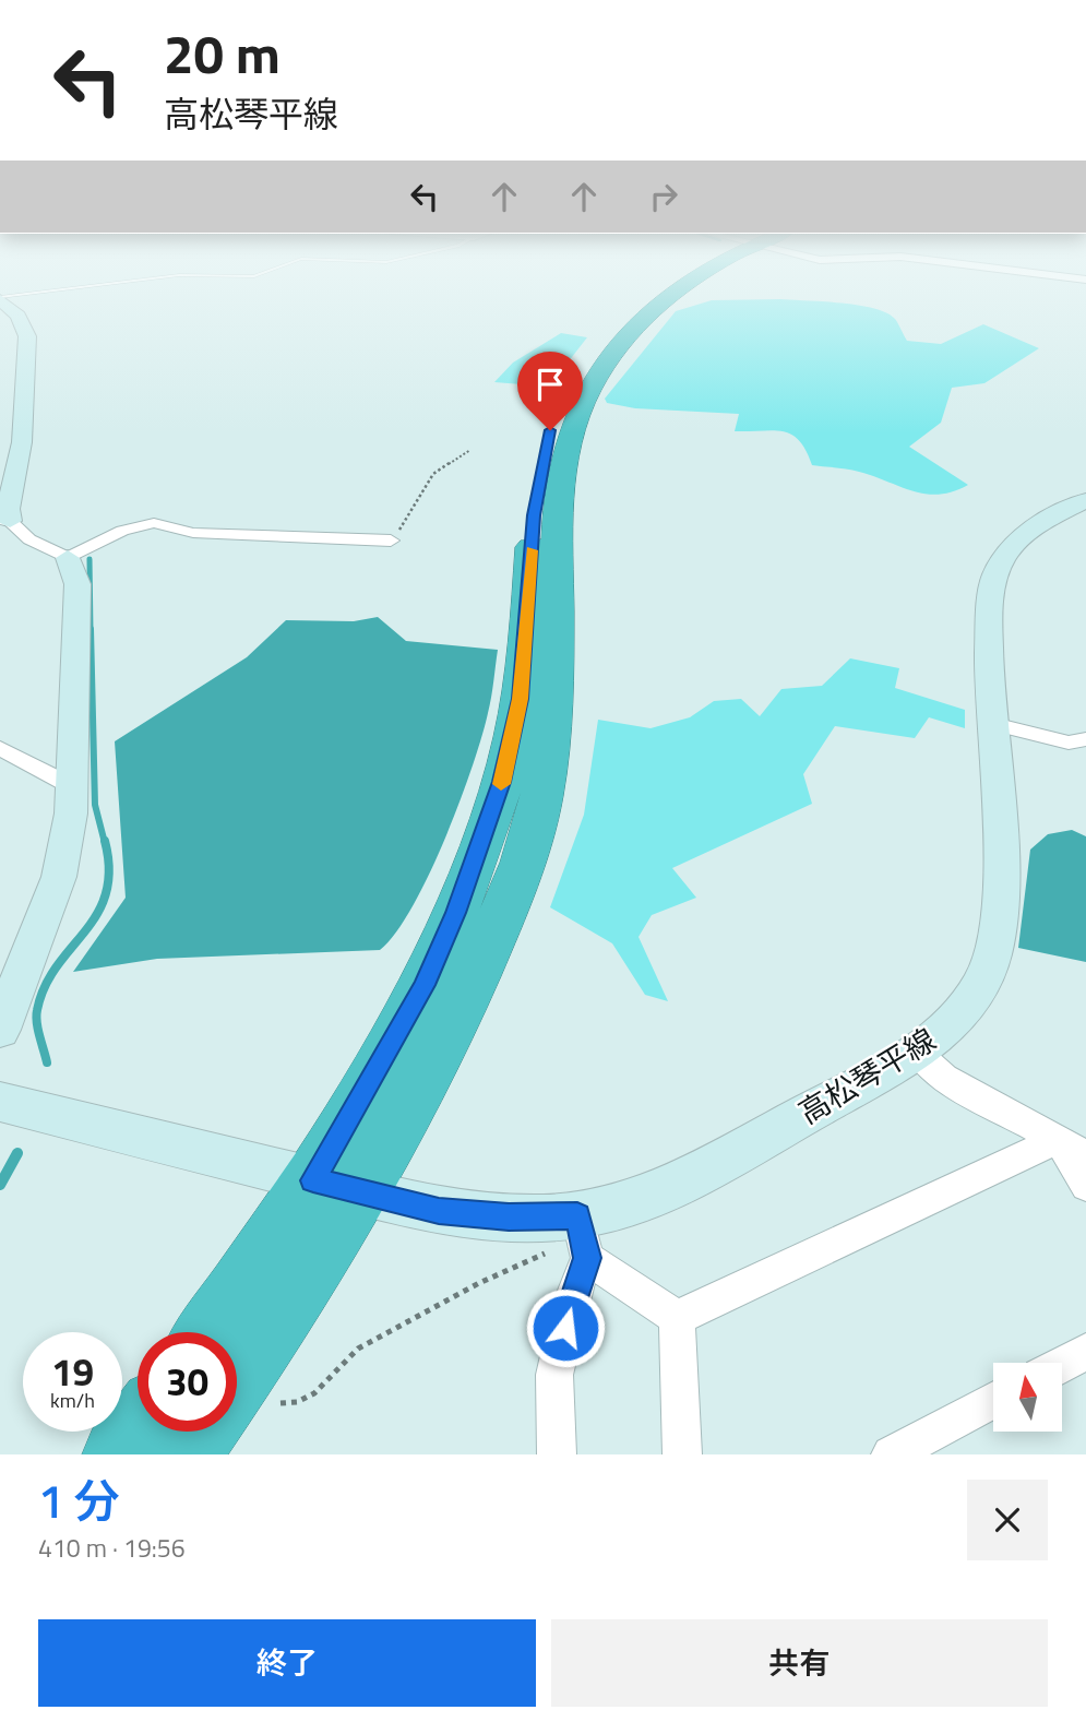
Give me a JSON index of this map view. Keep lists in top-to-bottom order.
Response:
{
  "streets": {
    "street": ["高松琴平線"]
  },
  "north": "top",
  "page": {
    "turn": ["20 m", "高松琴平線"],
    "speed": "19 km/h",
    "limit": "30",
    "heading": ["1 分", "410 m · 19:56"],
    "buttons": ["終了", "共有"]
  }
}
